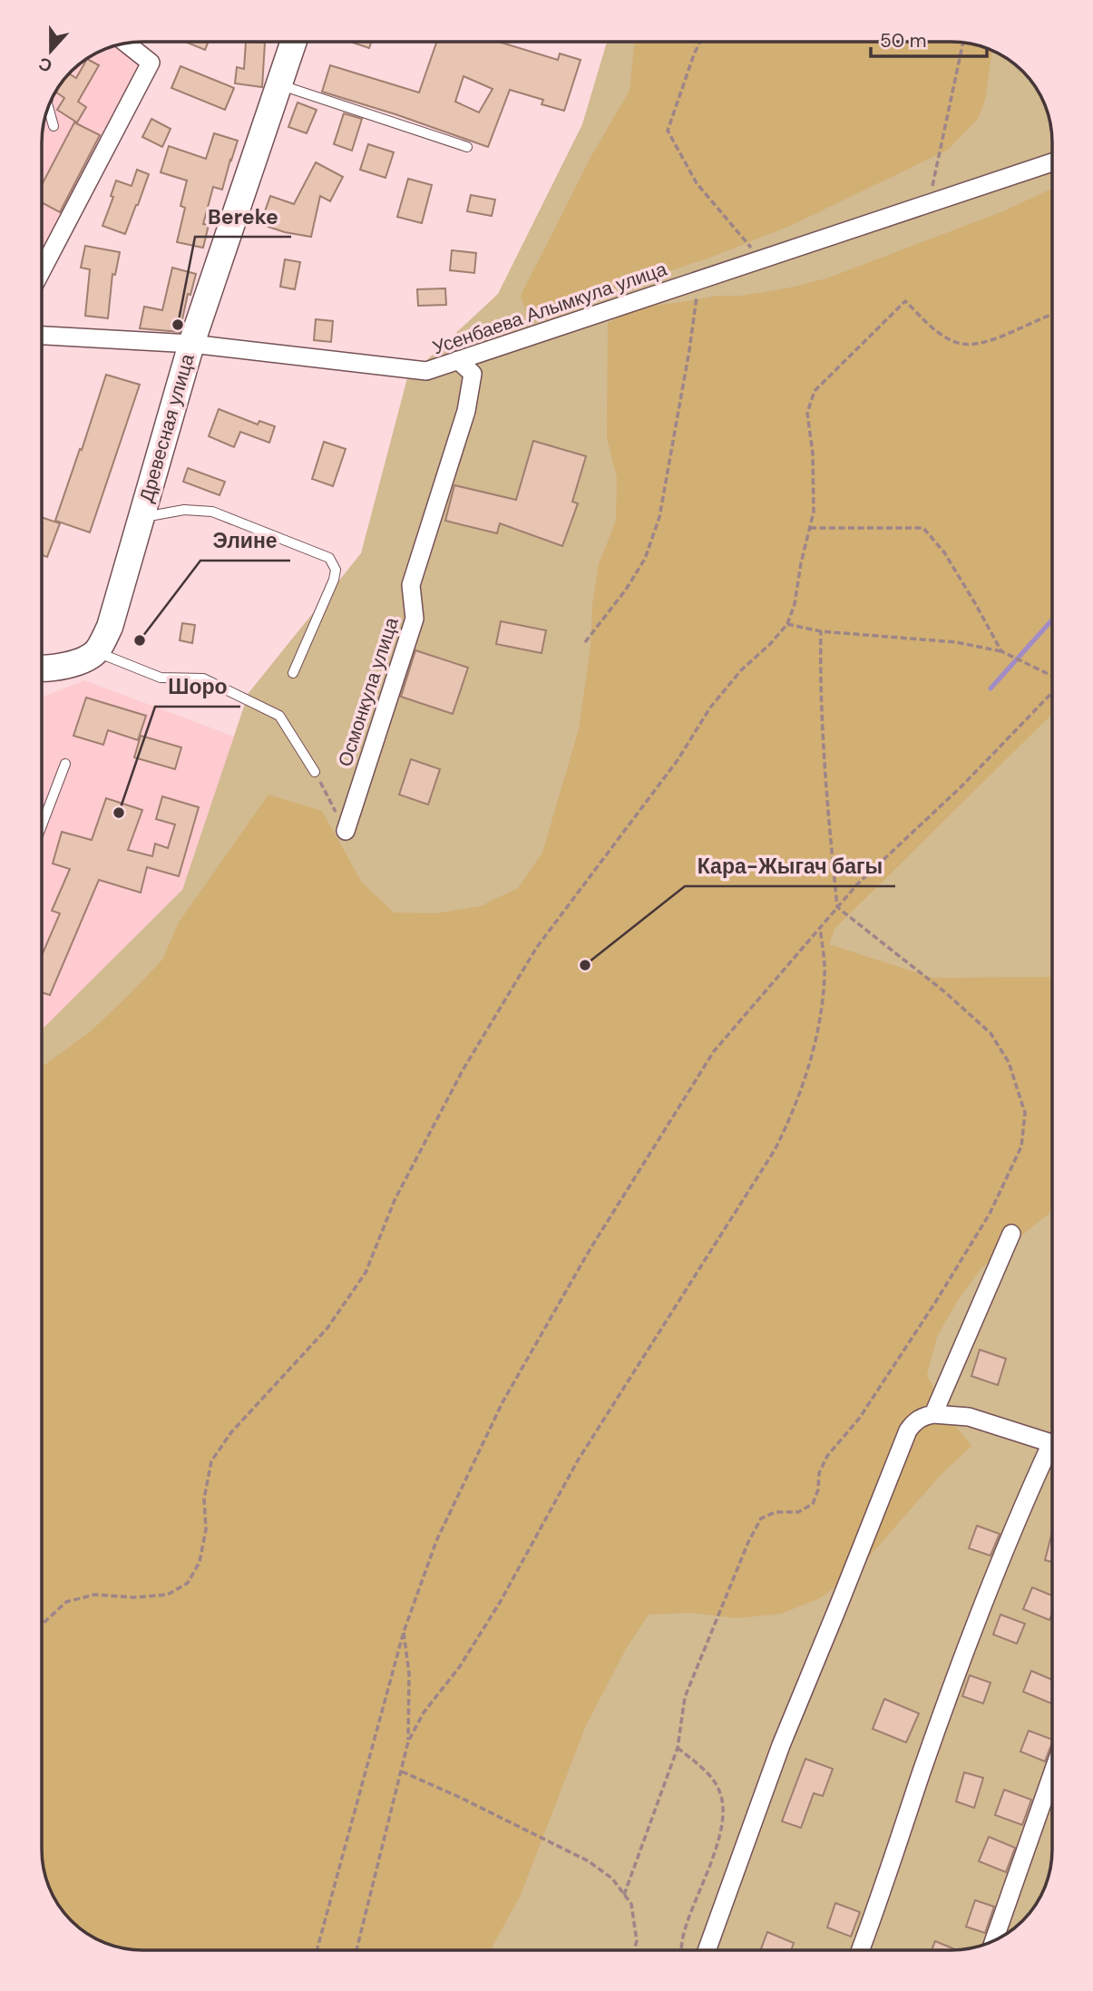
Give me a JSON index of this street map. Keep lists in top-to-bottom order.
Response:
{
  "streets": {
    "street": ["Усенбаева Алымкула улица", "Древесная улица", "Осмонкула улица"]
  },
  "crossings": [
    ["Усенбаева Алымкула улица", "Древесная улица"],
    ["Усенбаева Алымкула улица", "Осмонкула улица"]
  ],
  "places": [
    "Bereke",
    "Элине",
    "Шоро",
    "Кара-Жыгач багы"
  ],
  "scale_bar": "50 m",
  "north": "bottom"
}
